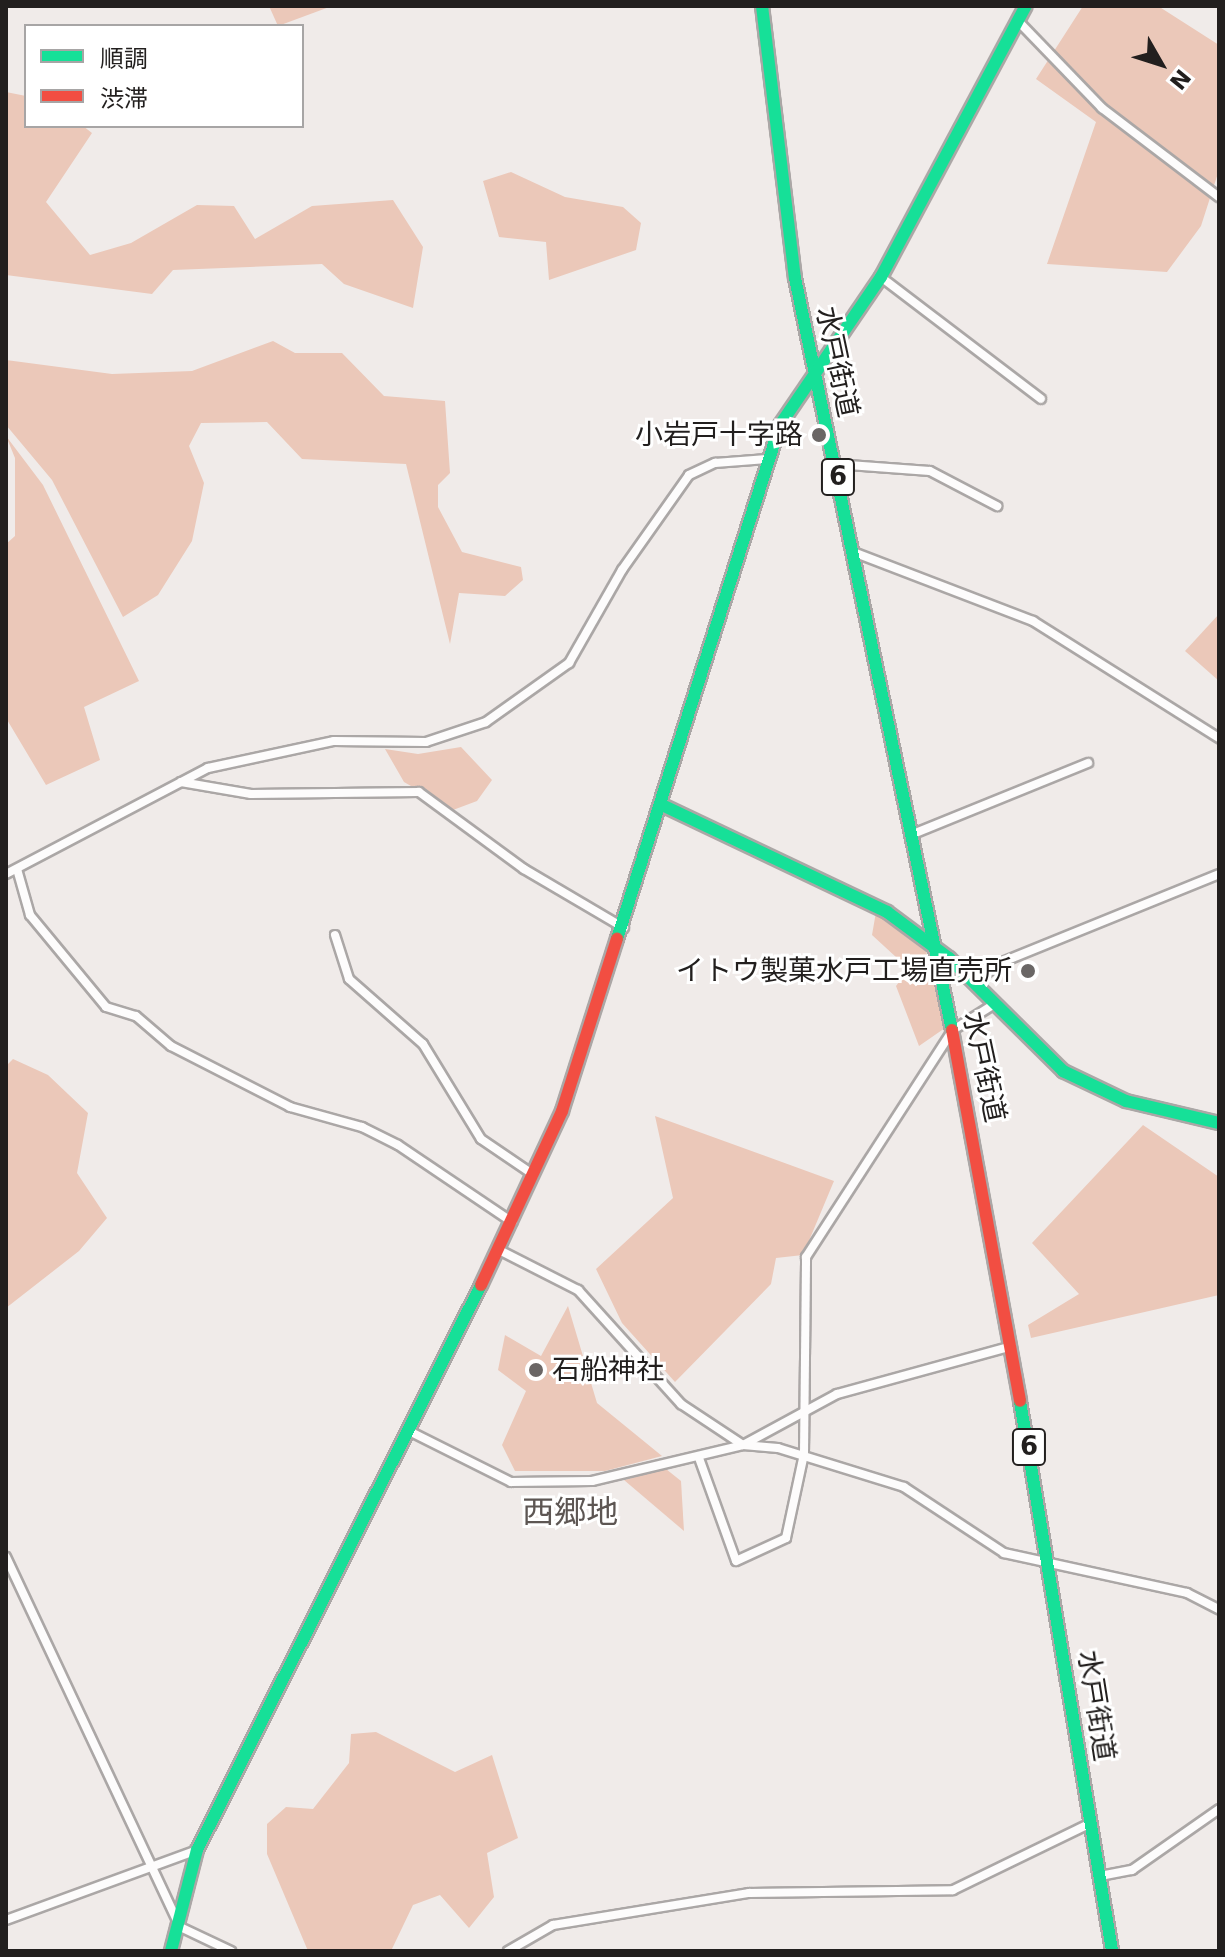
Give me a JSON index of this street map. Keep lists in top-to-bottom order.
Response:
{
  "streets": {
    "main road": ["水戸街道", "6"]
  },
  "districts": ["西郷地"],
  "places": ["小岩戸十字路", "イトウ製菓水戸工場直売所", "石船神社"],
  "legend": ["順調", "渋滞"],
  "north": "bottom right"
}
